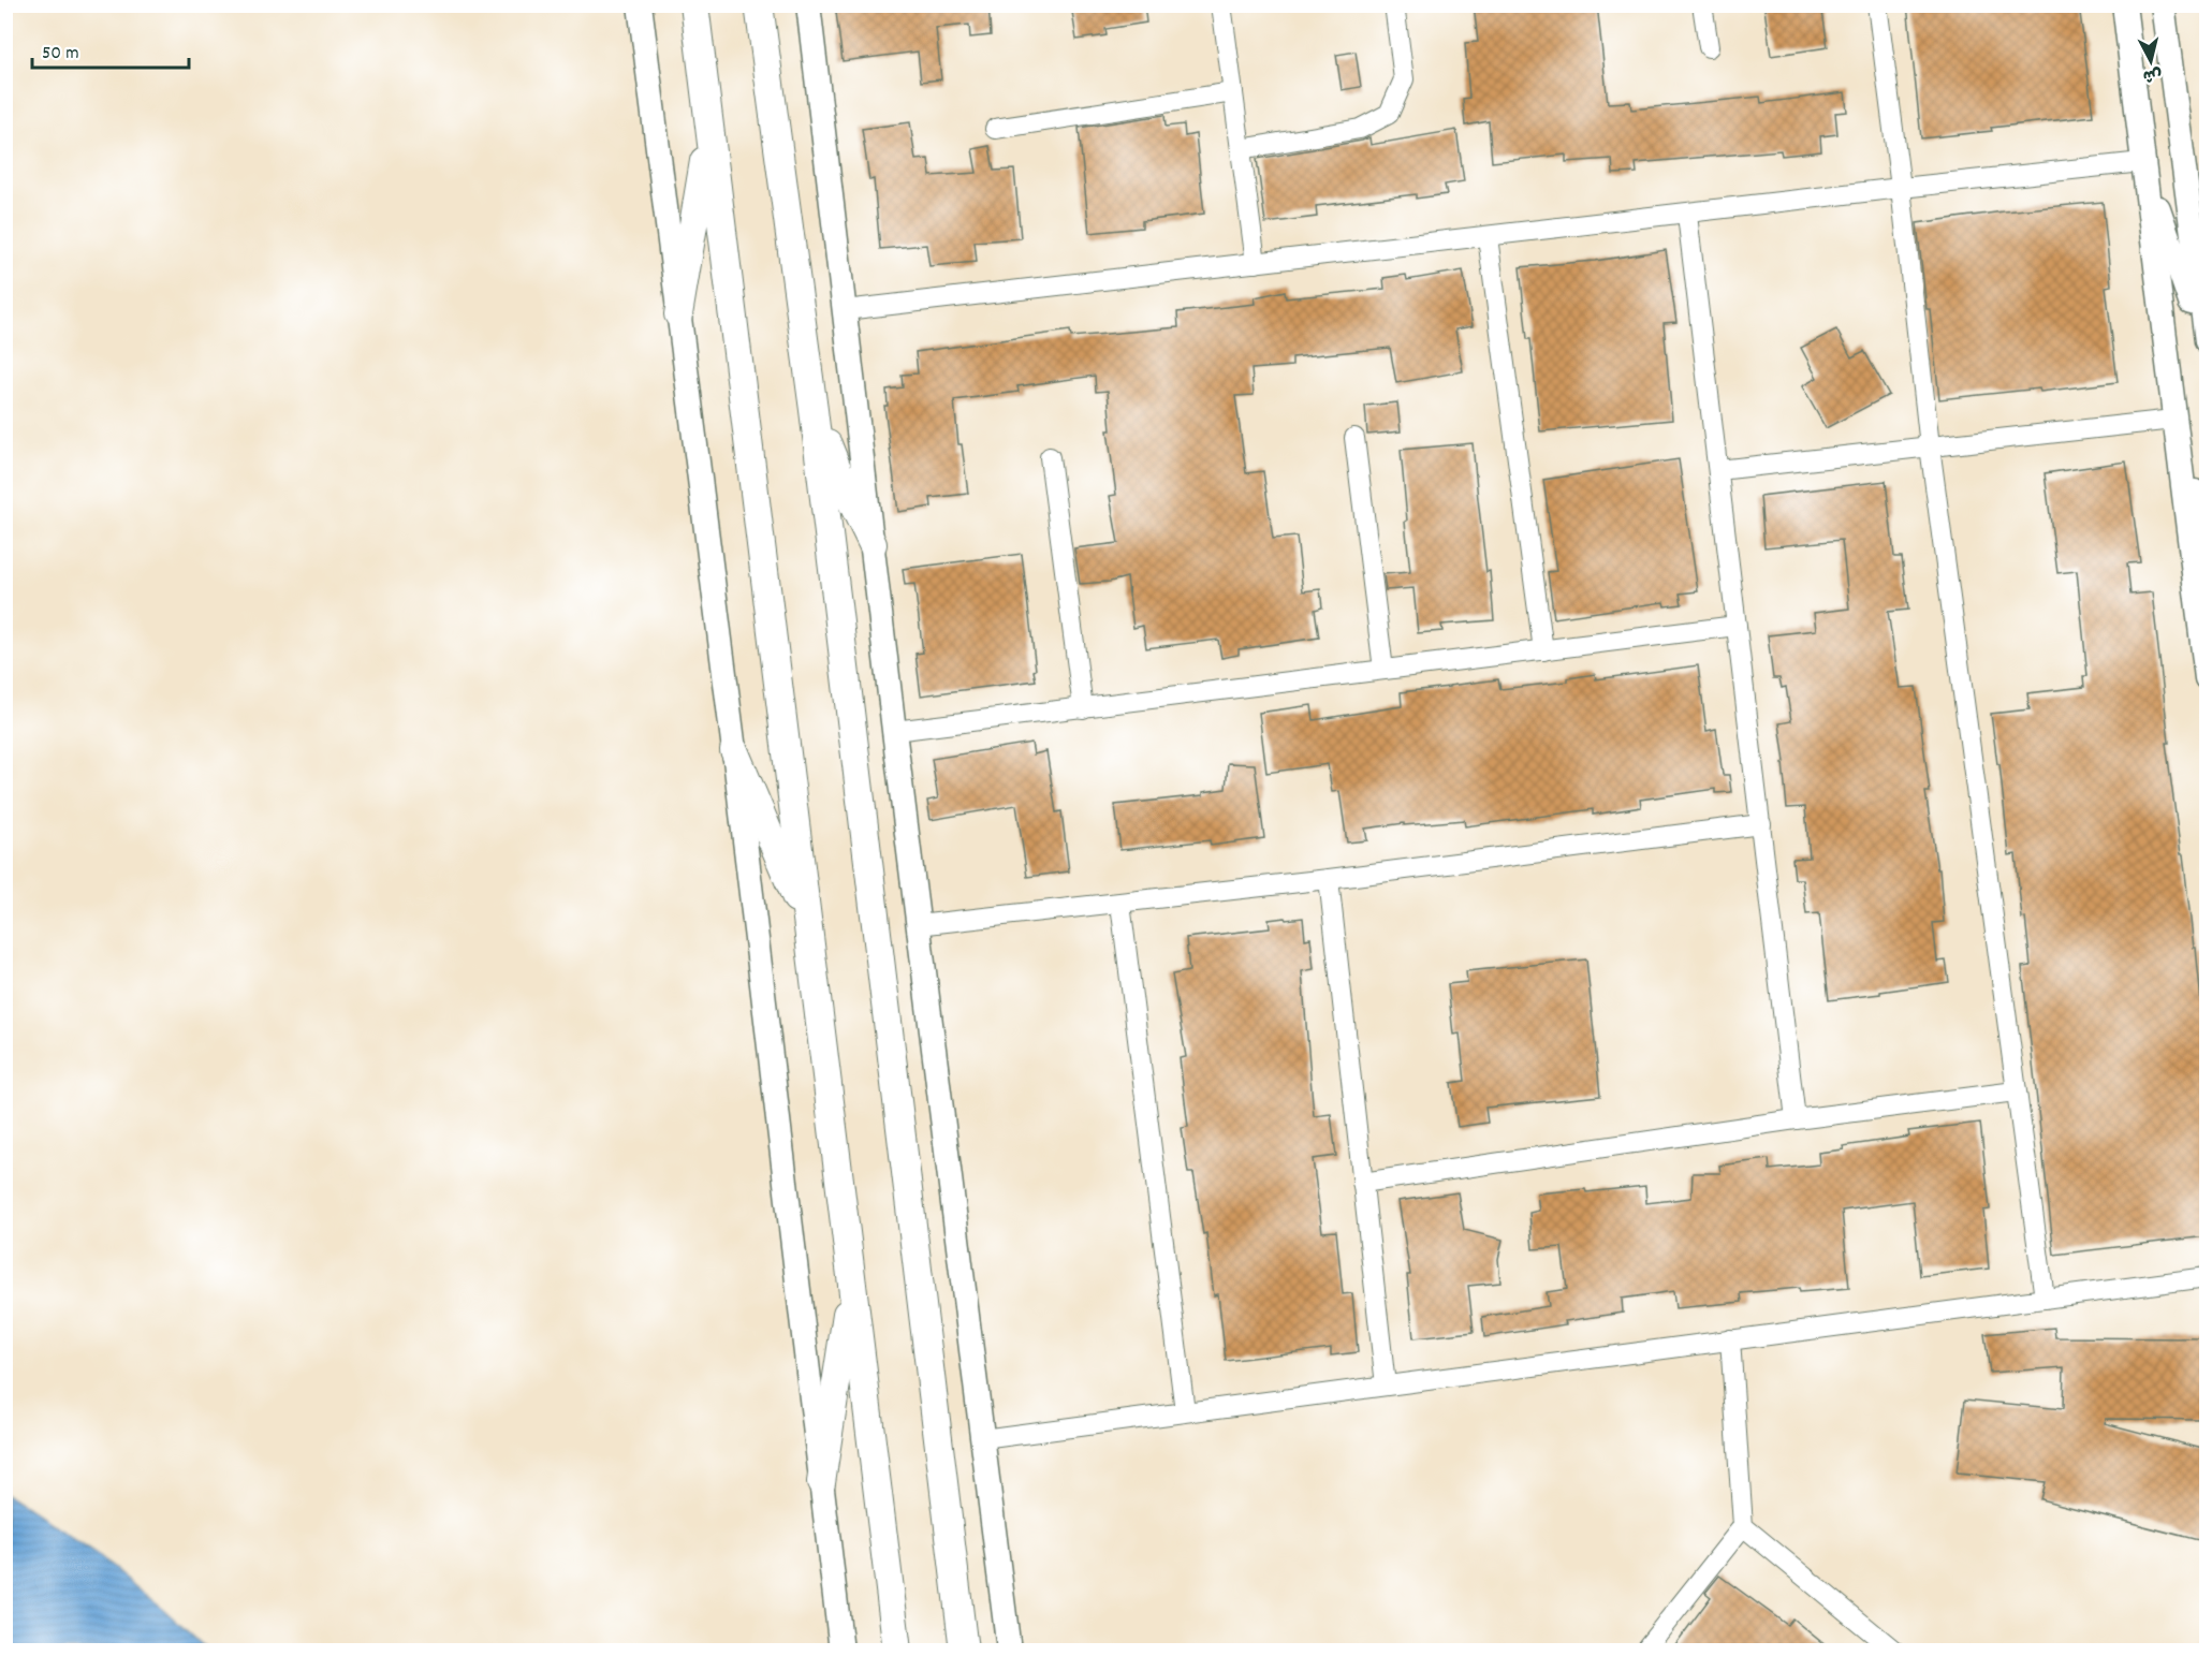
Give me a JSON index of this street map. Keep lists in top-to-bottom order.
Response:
{
  "scale_bar": "50 m",
  "north": "bottom"
}
